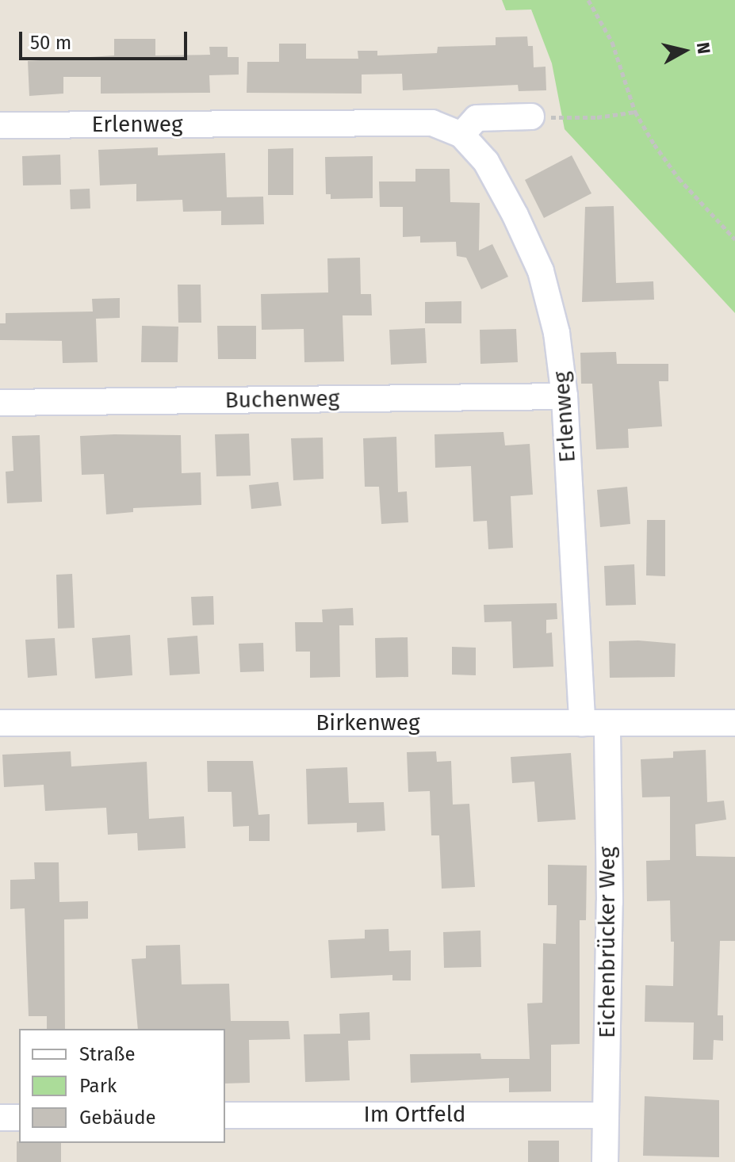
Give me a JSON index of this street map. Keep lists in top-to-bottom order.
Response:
{
  "streets": {
    "street": [
      "Erlenweg",
      "Buchenweg",
      "Birkenweg",
      "Eichenbrücker Weg",
      "Im Ortfeld"
    ]
  },
  "crossings": [
    ["Erlenweg", "Buchenweg"],
    ["Erlenweg", "Birkenweg"],
    ["Erlenweg", "Eichenbrücker Weg"],
    ["Birkenweg", "Eichenbrücker Weg"],
    ["Eichenbrücker Weg", "Im Ortfeld"]
  ],
  "legend": ["Straße", "Park", "Gebäude"],
  "scale_bar": "50 m",
  "north": "right"
}
